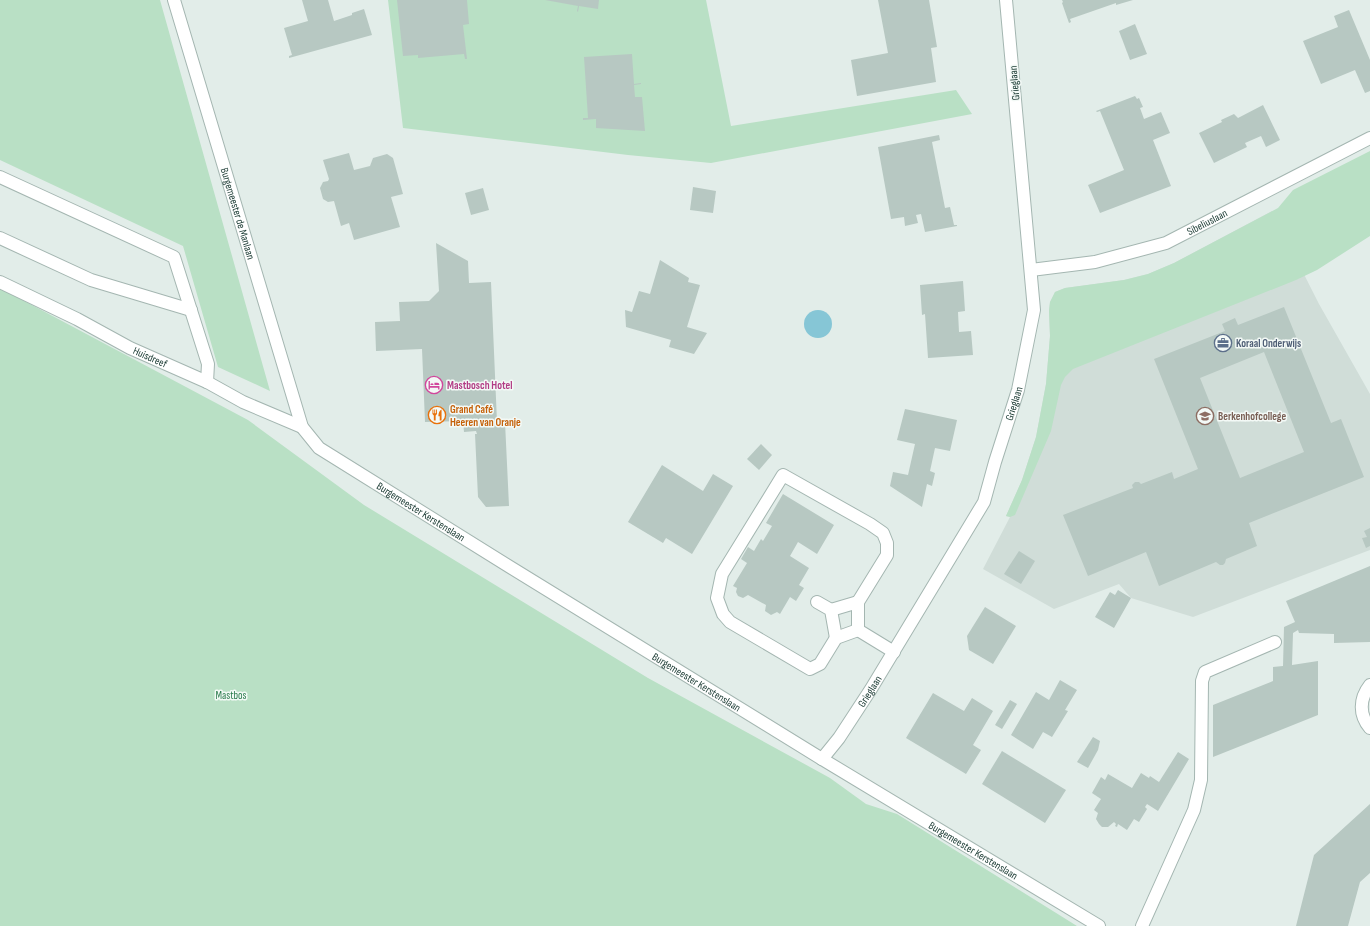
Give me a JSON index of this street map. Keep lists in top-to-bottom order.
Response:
{
  "streets": {
    "street": [
      "Grieglaan",
      "Burgemeester de Manlaan",
      "Sibeliuslaan",
      "Huisdreef",
      "Burgemeester Kerstenslaan"
    ]
  },
  "crossings": [
    ["Grieglaan", "Sibeliuslaan"],
    ["Grieglaan", "Burgemeester Kerstenslaan"],
    ["Burgemeester de Manlaan", "Huisdreef"],
    ["Burgemeester de Manlaan", "Burgemeester Kerstenslaan"],
    ["Huisdreef", "Burgemeester Kerstenslaan"]
  ],
  "parks": ["Mastbos"],
  "places": {
    "office": ["Koraal Onderwijs"],
    "hotel": ["Mastbosch Hotel"],
    "restaurant": ["Grand Café Heeren van Oranje"],
    "school or university": ["Berkenhofcollege"]
  }
}
